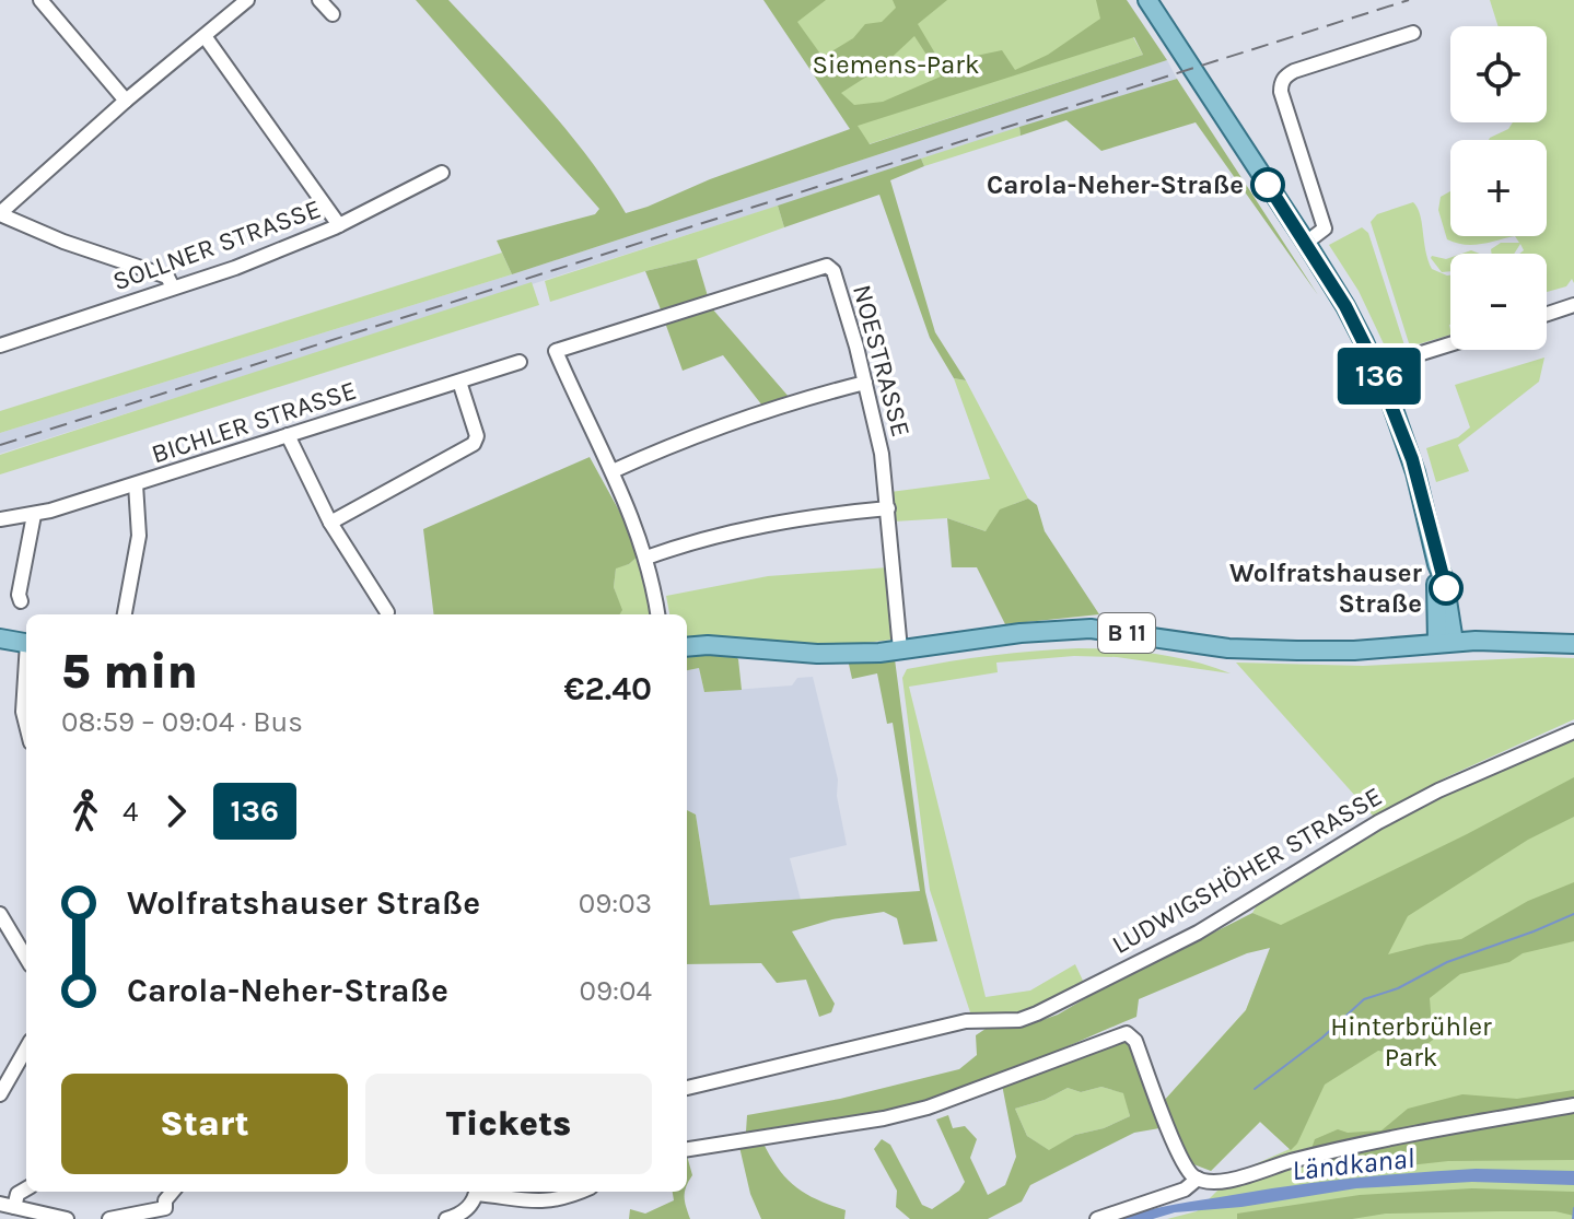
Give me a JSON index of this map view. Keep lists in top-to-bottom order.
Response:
{
  "streets": {
    "main road": ["B 11"],
    "street": [
      "SOLLNER STRASSE",
      "NOESTRASSE",
      "BICHLER STRASSE",
      "LUDWIGSHÖHER STRASSE"
    ]
  },
  "crossings": [
    ["NOESTRASSE", "B 11"]
  ],
  "water": ["Ländkanal"],
  "parks": ["Siemens-Park", "Hinterbrühler Park"],
  "places": ["Carola-Neher-Straße", "Wolfratshauser Straße"],
  "lines": ["bus line 136"],
  "page": {
    "on_map": "136",
    "map_buttons": ["+", "−"],
    "heading": ["5 min", "08:59 – 09:04 · Bus", "€2.40"],
    "legs": ["4", "136"],
    "list": [
      {
        "name": "Wolfratshauser Straße",
        "value": "09:03"
      },
      {
        "name": "Carola-Neher-Straße",
        "value": "09:04"
      }
    ],
    "buttons": ["Start", "Tickets"]
  }
}
